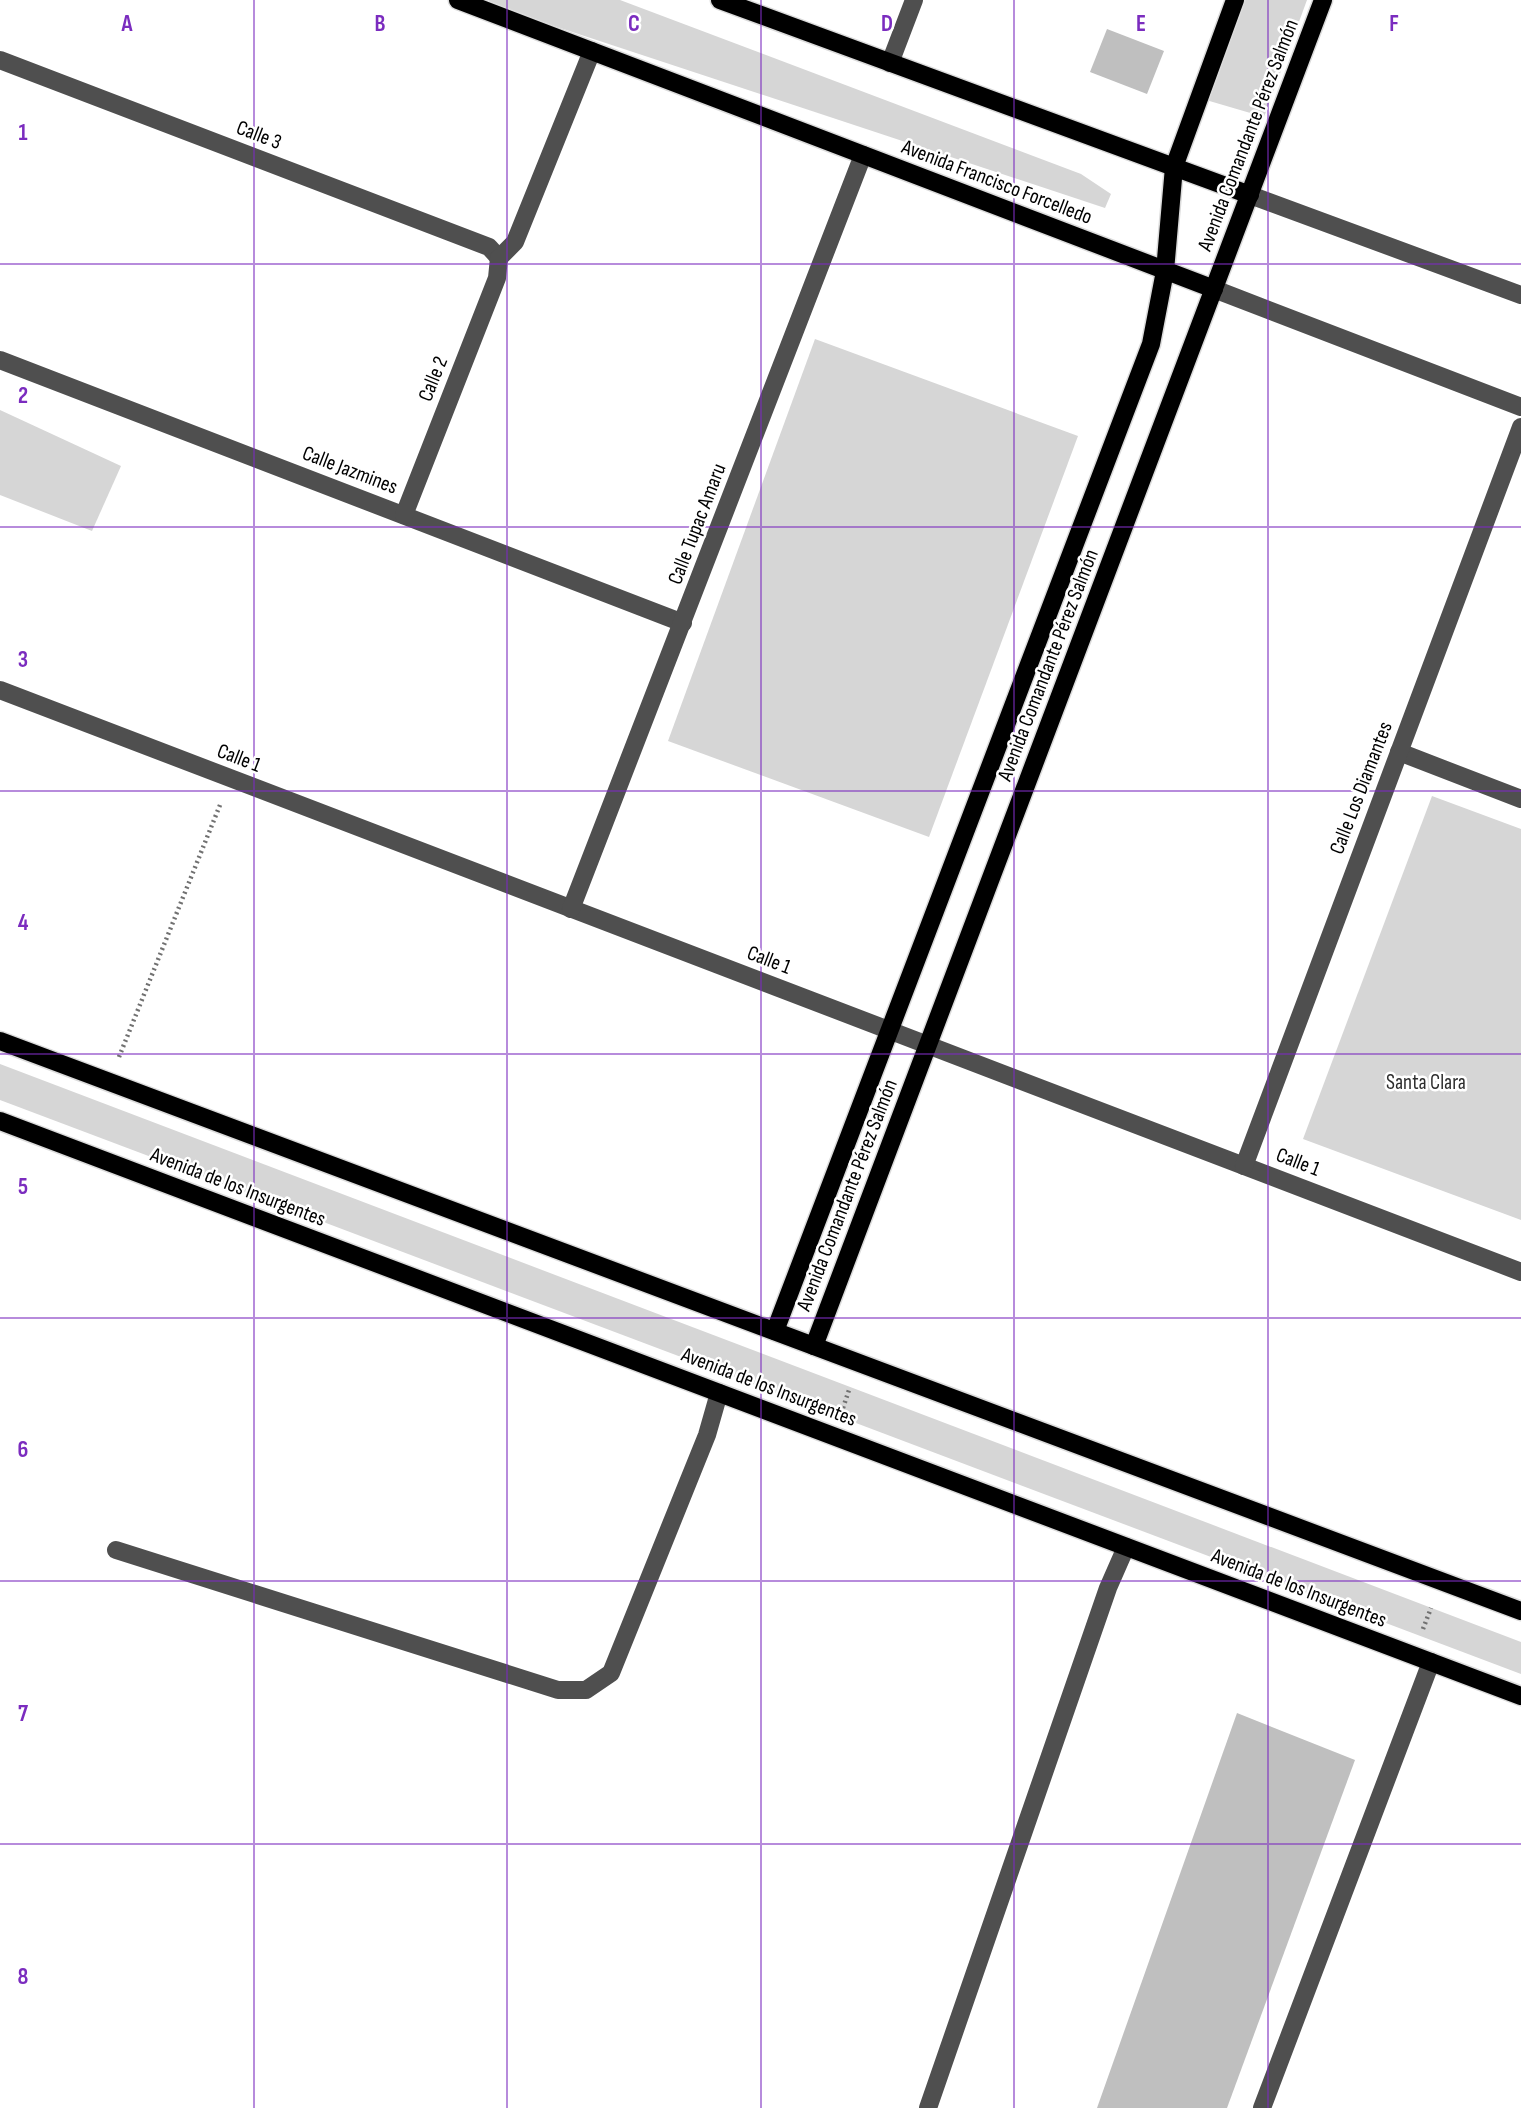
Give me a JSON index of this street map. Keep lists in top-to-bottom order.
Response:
{
  "streets": {
    "main road": ["Avenida Comandante Pérez Salmón", "Avenida Francisco Forcelledo", "Avenida de los Insurgentes"],
    "street": [
      "Calle 3",
      "Calle 2",
      "Calle Jazmines",
      "Calle Tupac Amaru",
      "Calle 1",
      "Calle Los Diamantes"
    ]
  },
  "crossings": [
    ["Calle 3", "Calle 2"],
    ["Avenida Comandante Pérez Salmón", "Avenida Francisco Forcelledo"],
    ["Avenida Comandante Pérez Salmón", "Calle 1"],
    ["Avenida Francisco Forcelledo", "Calle Tupac Amaru"],
    ["Calle 2", "Calle Jazmines"],
    ["Calle Jazmines", "Calle Tupac Amaru"],
    ["Calle Tupac Amaru", "Calle 1"],
    ["Calle 1", "Calle Los Diamantes"]
  ],
  "parks": ["Santa Clara"],
  "grid": {
    "columns": [
      "A",
      "B",
      "C",
      "D",
      "E",
      "F"
    ],
    "rows": [
      "1",
      "2",
      "3",
      "4",
      "5",
      "6",
      "7",
      "8"
    ]
  }
}
